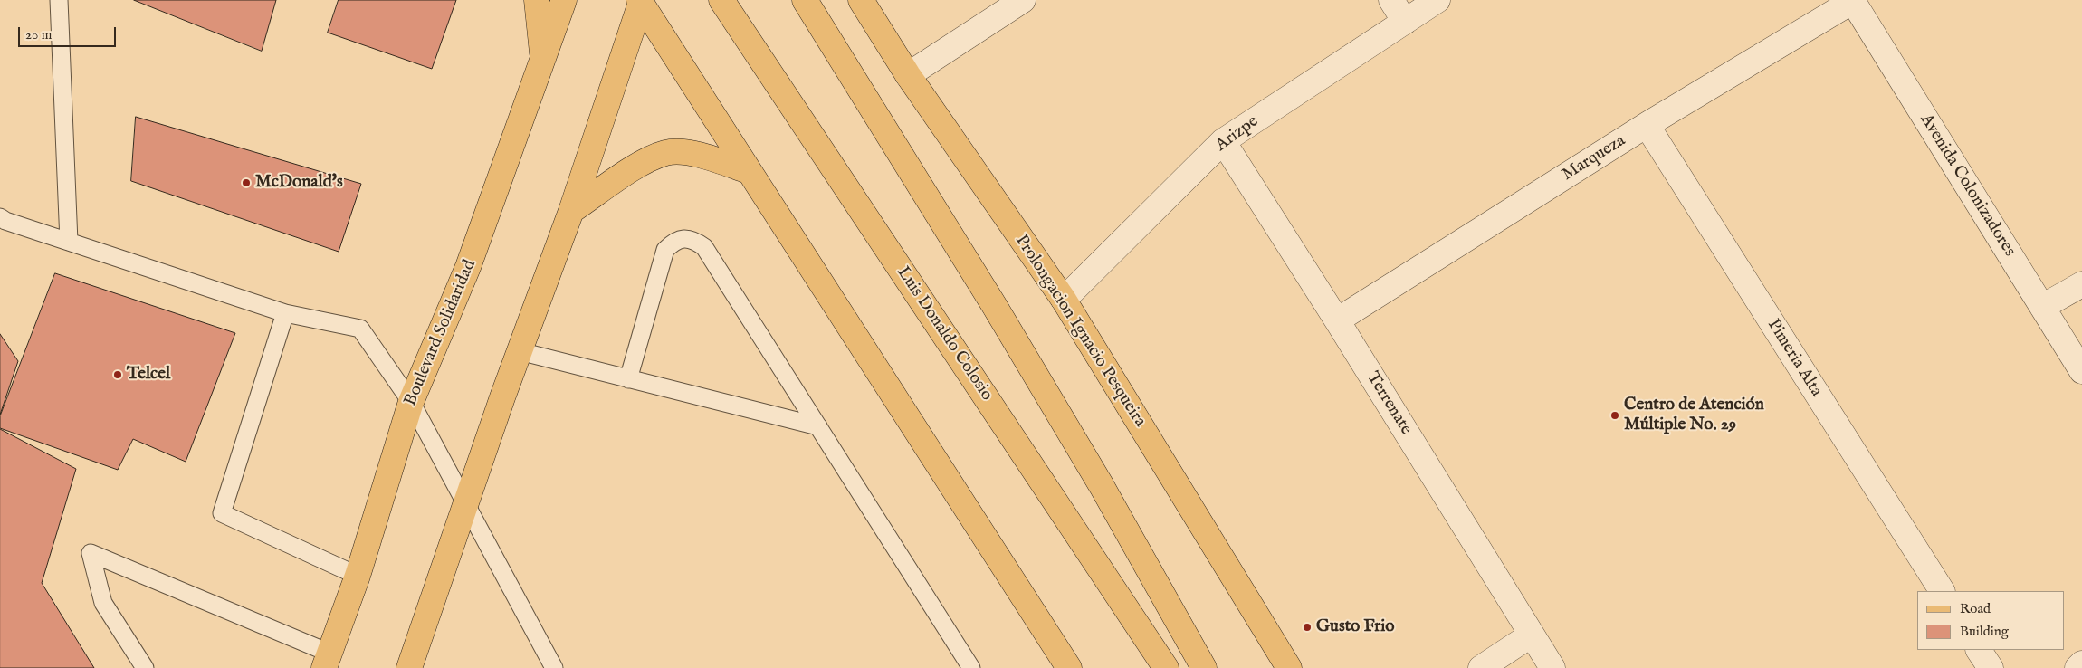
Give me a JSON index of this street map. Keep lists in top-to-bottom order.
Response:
{
  "streets": {
    "main road": ["Prolongacion Ignacio Pesqueira", "Boulevard Solidaridad", "Luis Donaldo Colosio"],
    "street": [
      "Arizpe",
      "Marqueza",
      "Avenida Colonizadores",
      "Pimeria Alta",
      "Terrenate"
    ]
  },
  "crossings": [
    ["Arizpe", "Prolongacion Ignacio Pesqueira"],
    ["Arizpe", "Terrenate"],
    ["Marqueza", "Avenida Colonizadores"],
    ["Marqueza", "Pimeria Alta"],
    ["Marqueza", "Terrenate"]
  ],
  "places": [
    "McDonald's",
    "Telcel",
    "Centro de Atención Múltiple No. 29",
    "Gusto Frio"
  ],
  "legend": ["Road", "Building"],
  "scale_bar": "20 m"
}
